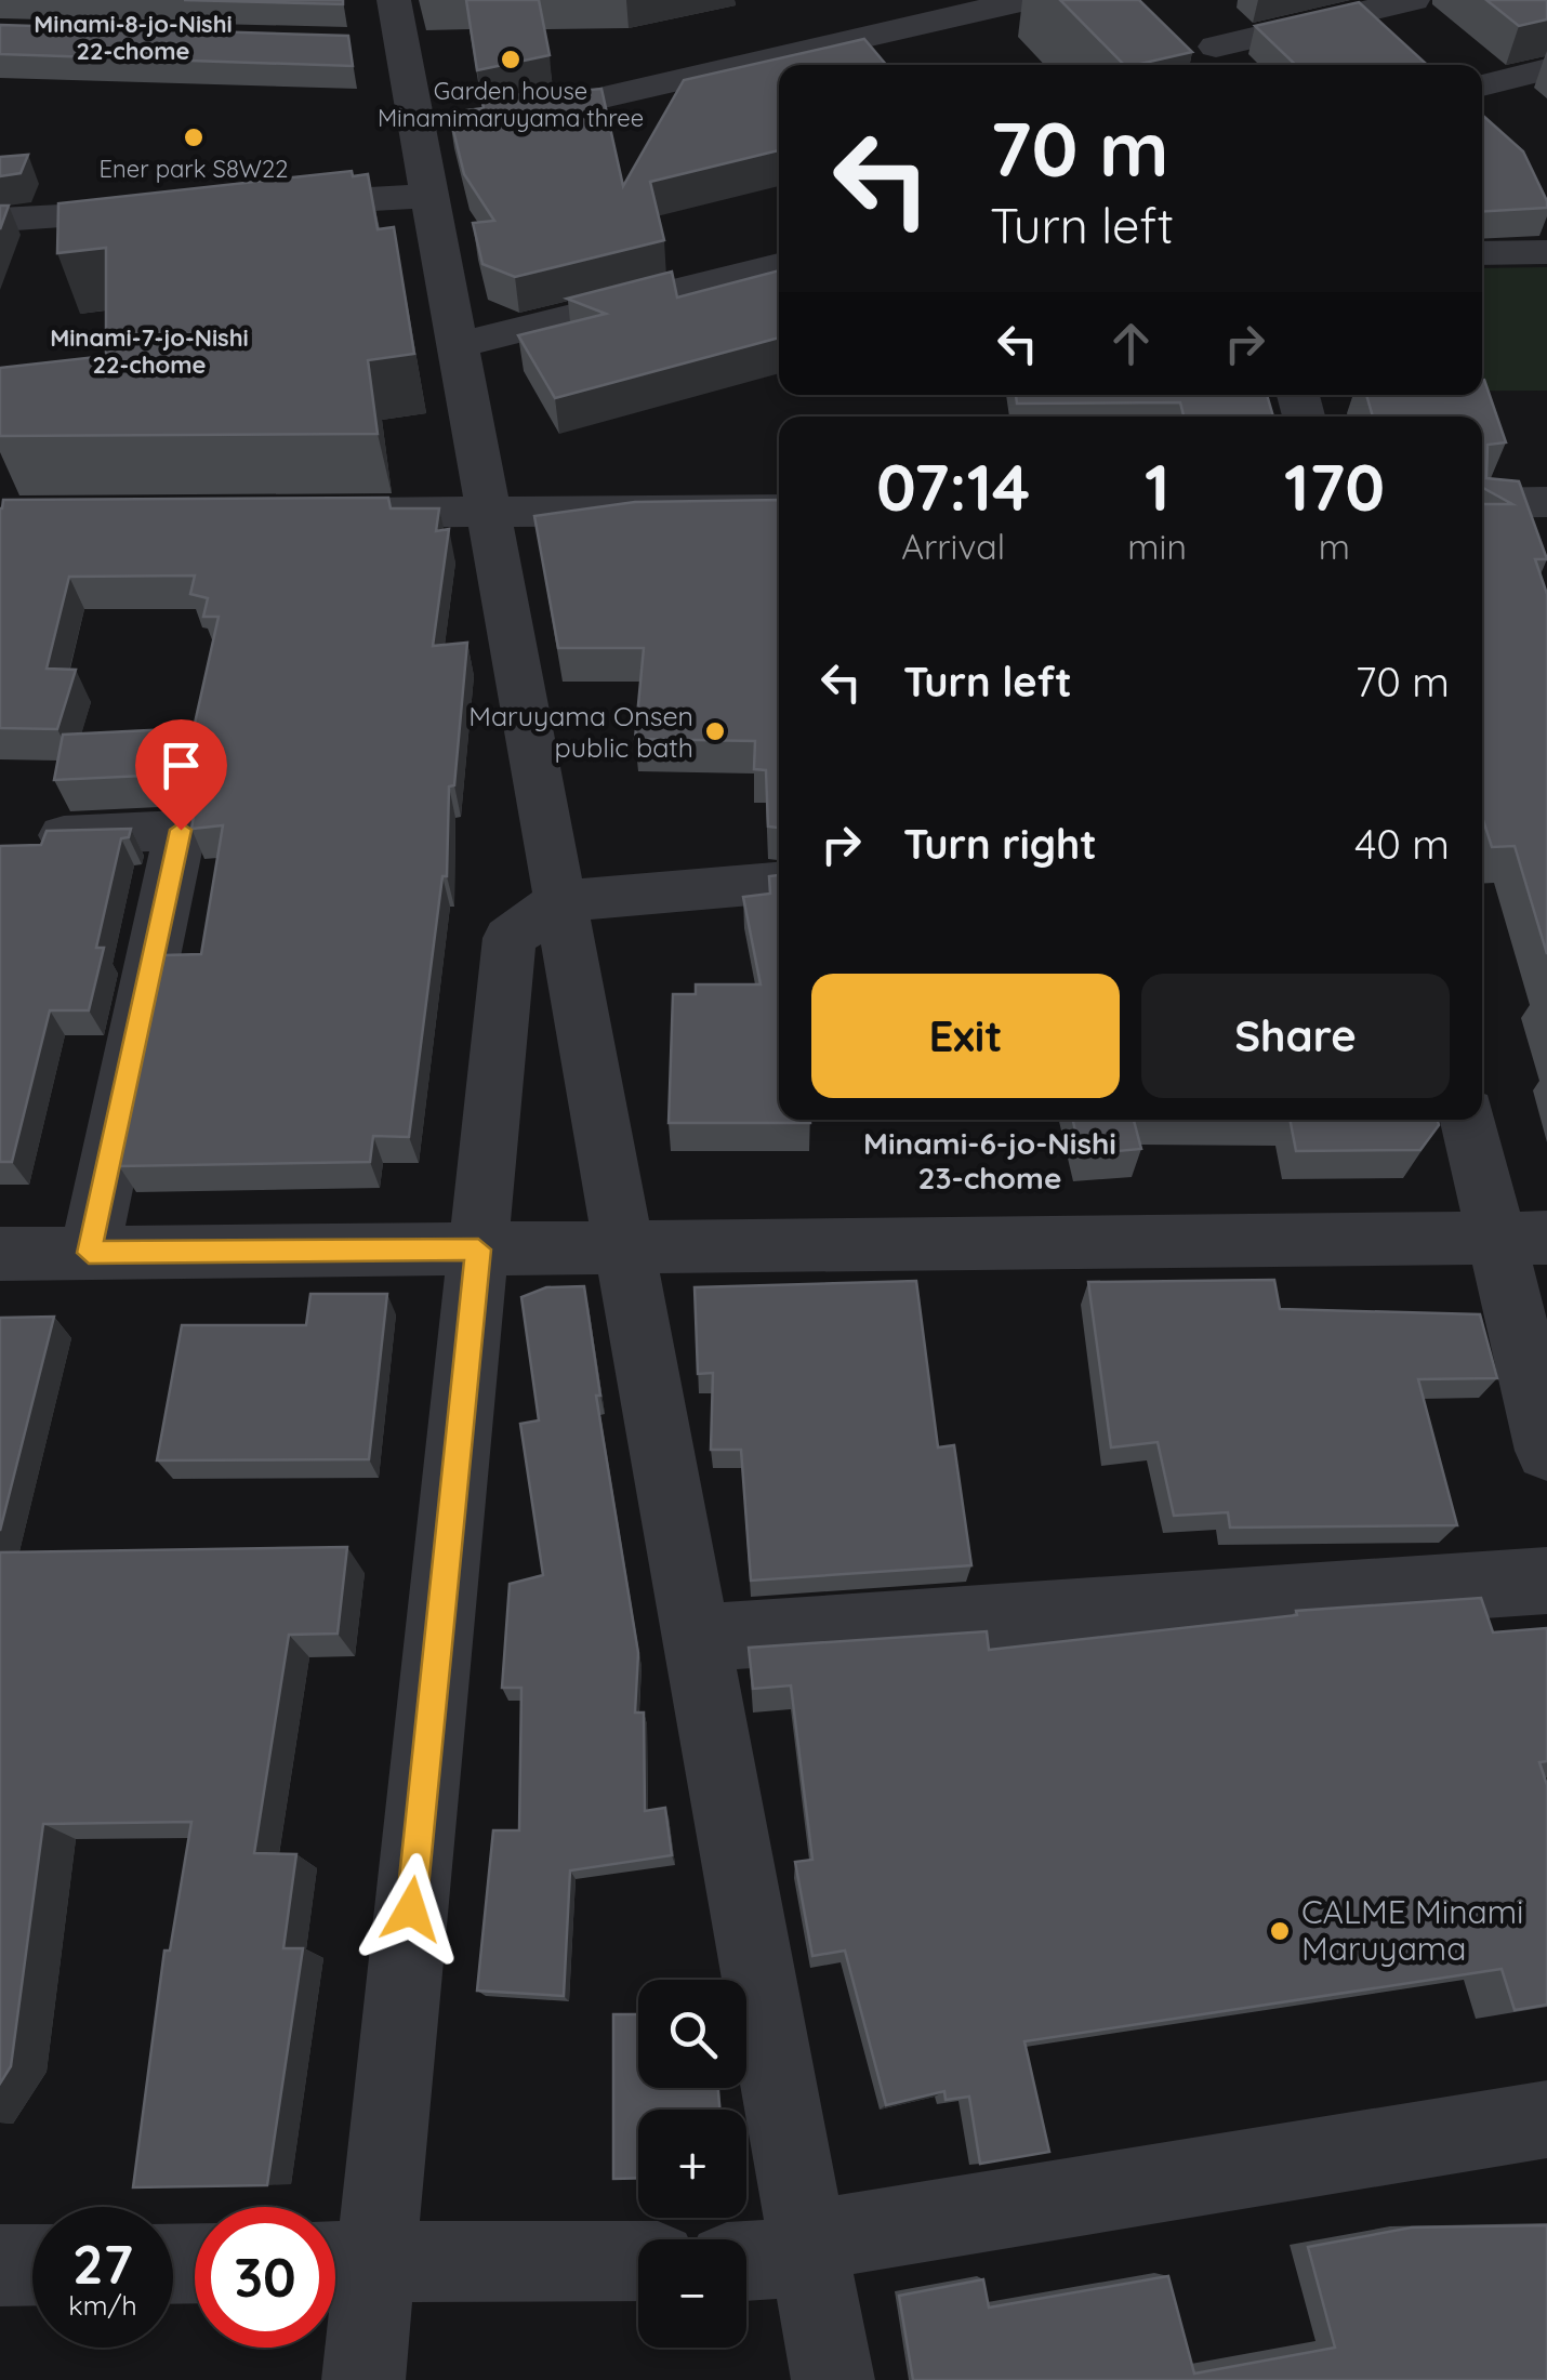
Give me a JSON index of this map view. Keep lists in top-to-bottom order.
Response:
{
  "districts": ["Minami-8-jo-Nishi 22-chome", "Minami-7-jo-Nishi 22-chome", "Minami-6-jo-Nishi 23-chome"],
  "places": [
    "Garden house Minamimaruyama three",
    "Ener park S8W22",
    "Maruyama Onsen public bath",
    "CALME Minami Maruyama"
  ],
  "page": {
    "turn": ["70 m", "Turn left"],
    "eta": [
      "07:14",
      "Arrival",
      "1",
      "min",
      "170",
      "m"
    ],
    "list": [
      {
        "name": "Turn left",
        "value": "70 m"
      },
      {
        "name": "Turn right",
        "value": "40 m"
      }
    ],
    "buttons": ["Exit", "Share"],
    "map_buttons": ["+", "−"],
    "speed": "27 km/h",
    "limit": "30"
  }
}
